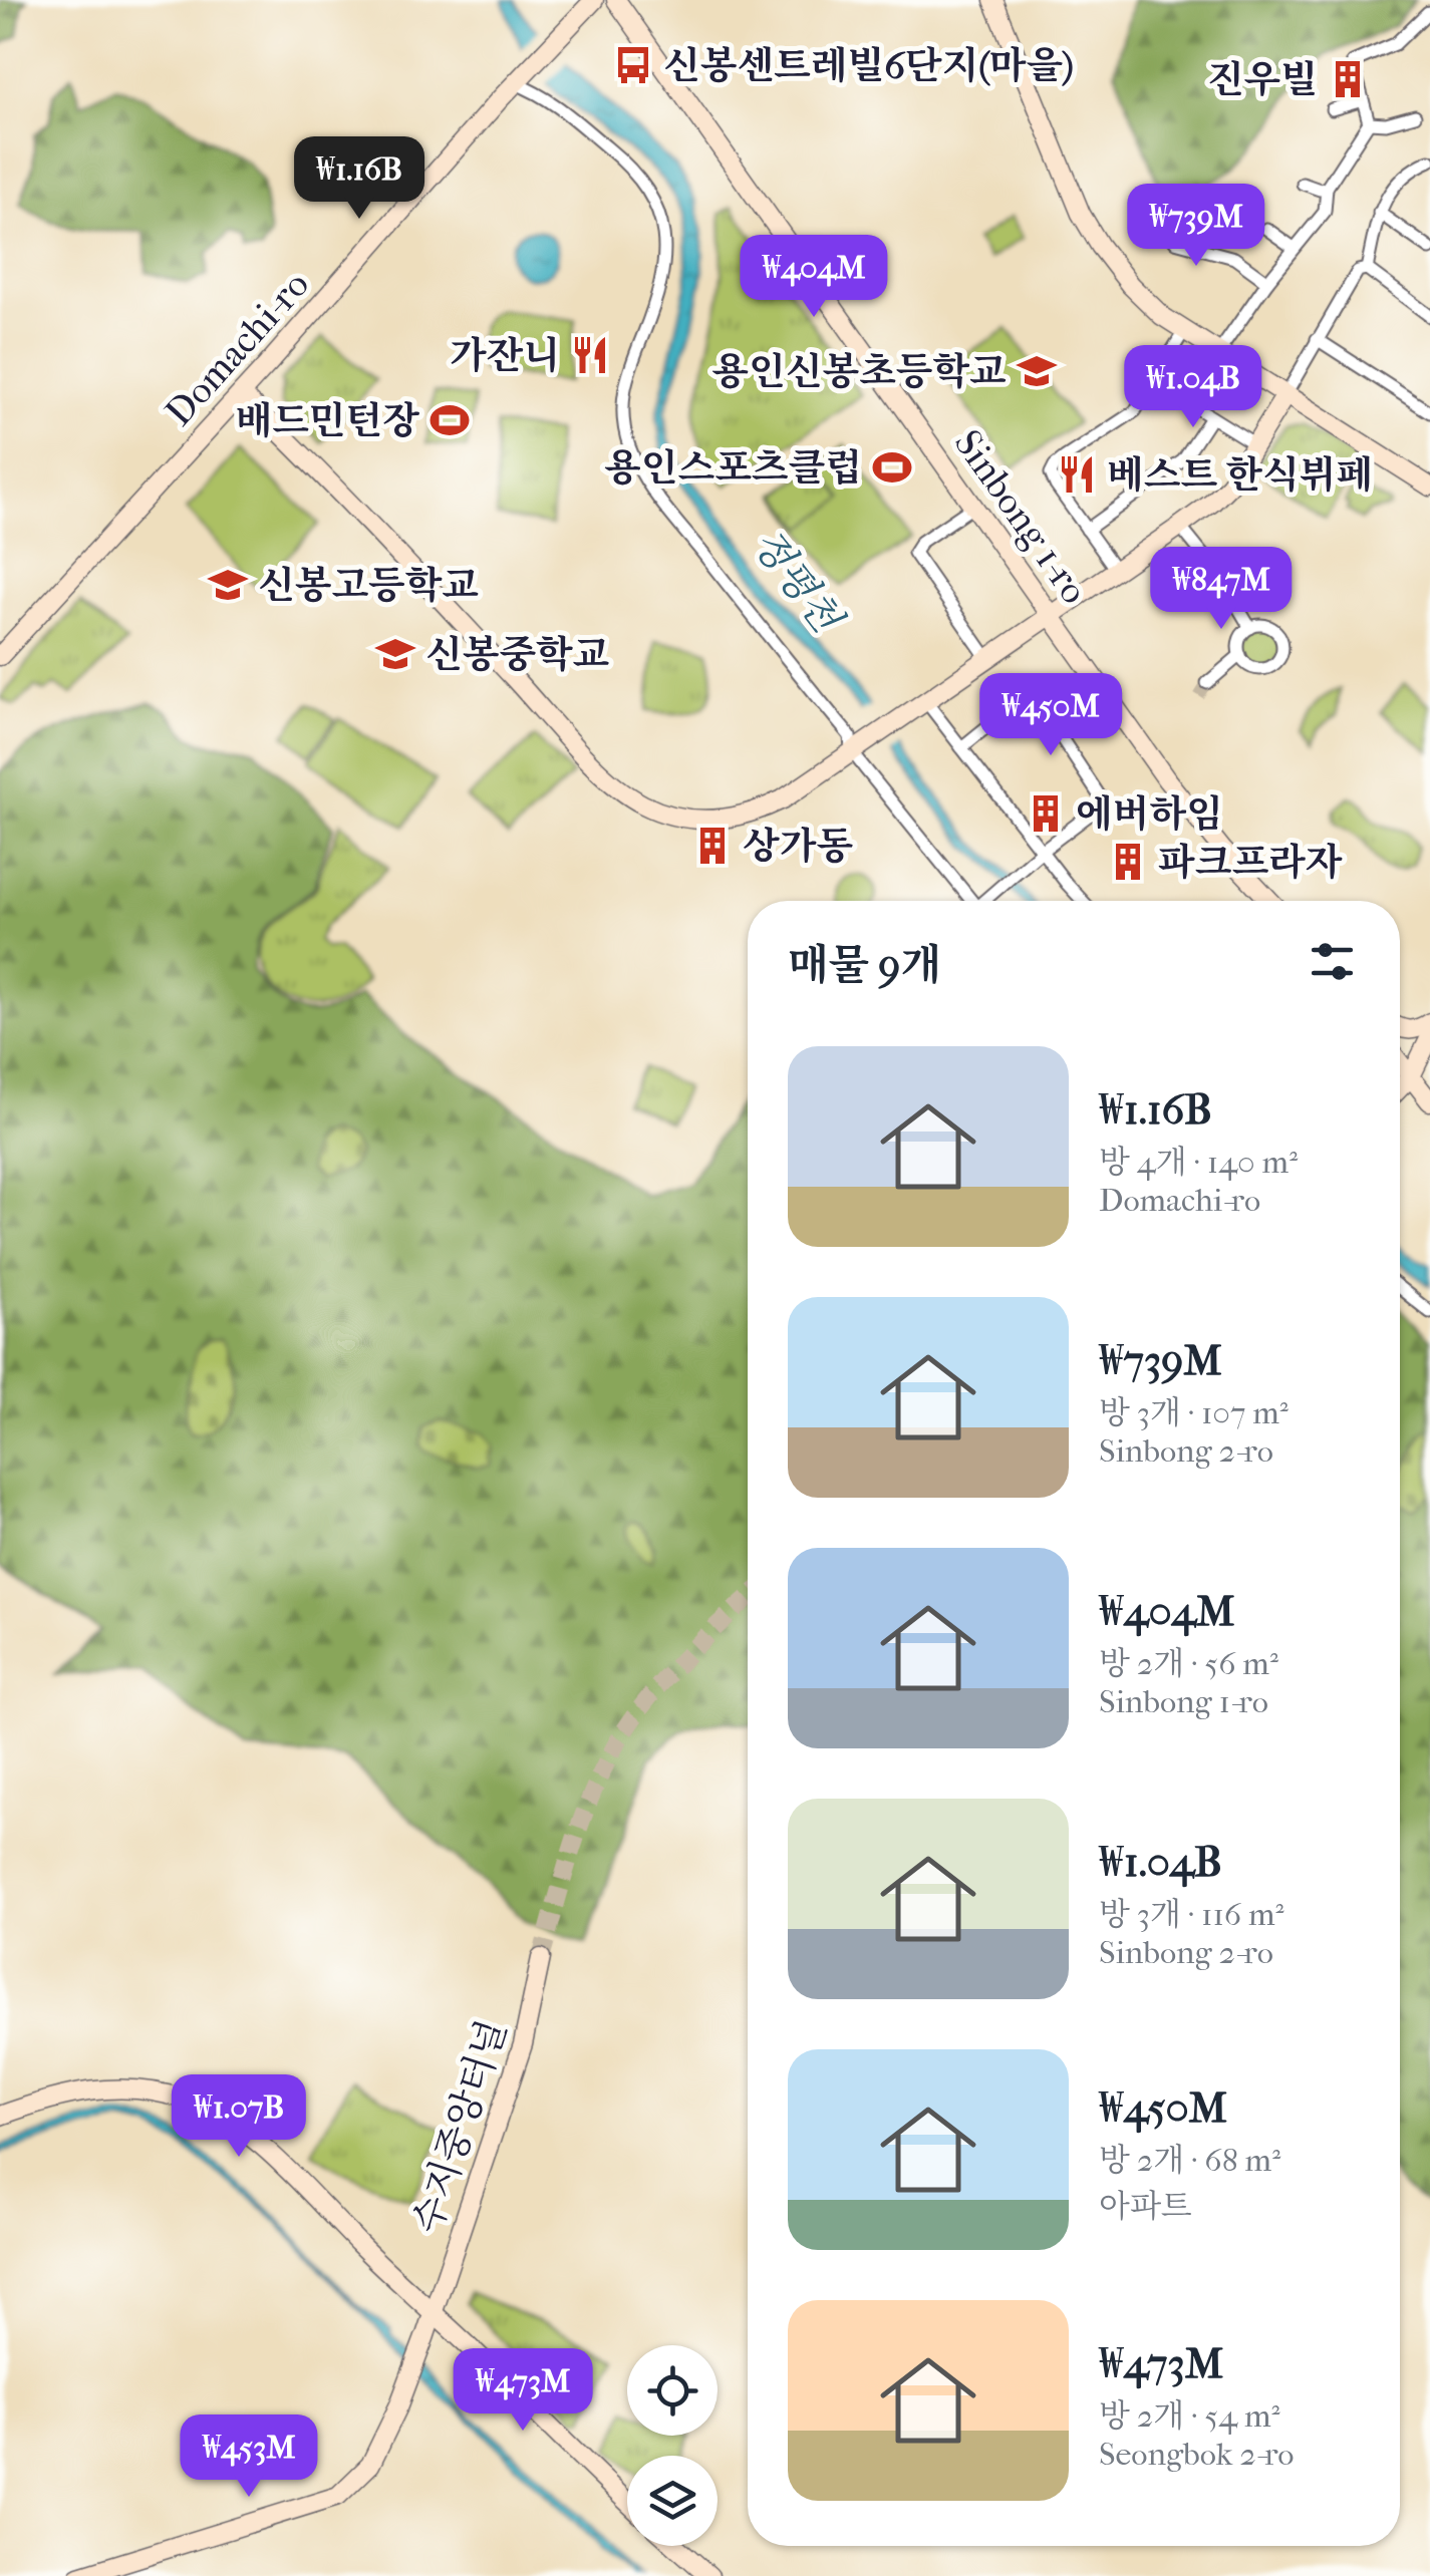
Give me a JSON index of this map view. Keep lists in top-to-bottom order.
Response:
{
  "streets": {
    "street": ["Domachi-ro", "Sinbong 1-ro", "수지중앙터널"]
  },
  "water": ["정평천"],
  "places": {
    "bus stop": ["신봉센트레빌6단지(마을)"],
    "building": [
      "진우빌",
      "에버하임",
      "상가동",
      "파크프라자"
    ],
    "restaurant": ["가잔니", "베스트 한식뷔페"],
    "school or university": ["용인신봉초등학교", "신봉고등학교", "신봉중학교"],
    "sports": ["배드민턴장", "용인스포츠클럽"]
  },
  "page": {
    "price": [
      "₩1.16B",
      "₩739M",
      "₩404M",
      "₩1.04B",
      "₩847M",
      "₩450M",
      "₩1.07B",
      "₩473M",
      "₩453M"
    ],
    "heading": "매물 9개",
    "list": [
      {
        "name": "₩1.16B",
        "note": "방 4개 · 140 m² · Domachi-ro"
      },
      {
        "name": "₩739M",
        "note": "방 3개 · 107 m² · Sinbong 2-ro"
      },
      {
        "name": "₩404M",
        "note": "방 2개 · 56 m² · Sinbong 1-ro"
      },
      {
        "name": "₩1.04B",
        "note": "방 3개 · 116 m² · Sinbong 2-ro"
      },
      {
        "name": "₩450M",
        "note": "방 2개 · 68 m² · 아파트"
      },
      {
        "name": "₩473M",
        "note": "방 2개 · 54 m² · Seongbok 2-ro"
      }
    ]
  }
}
